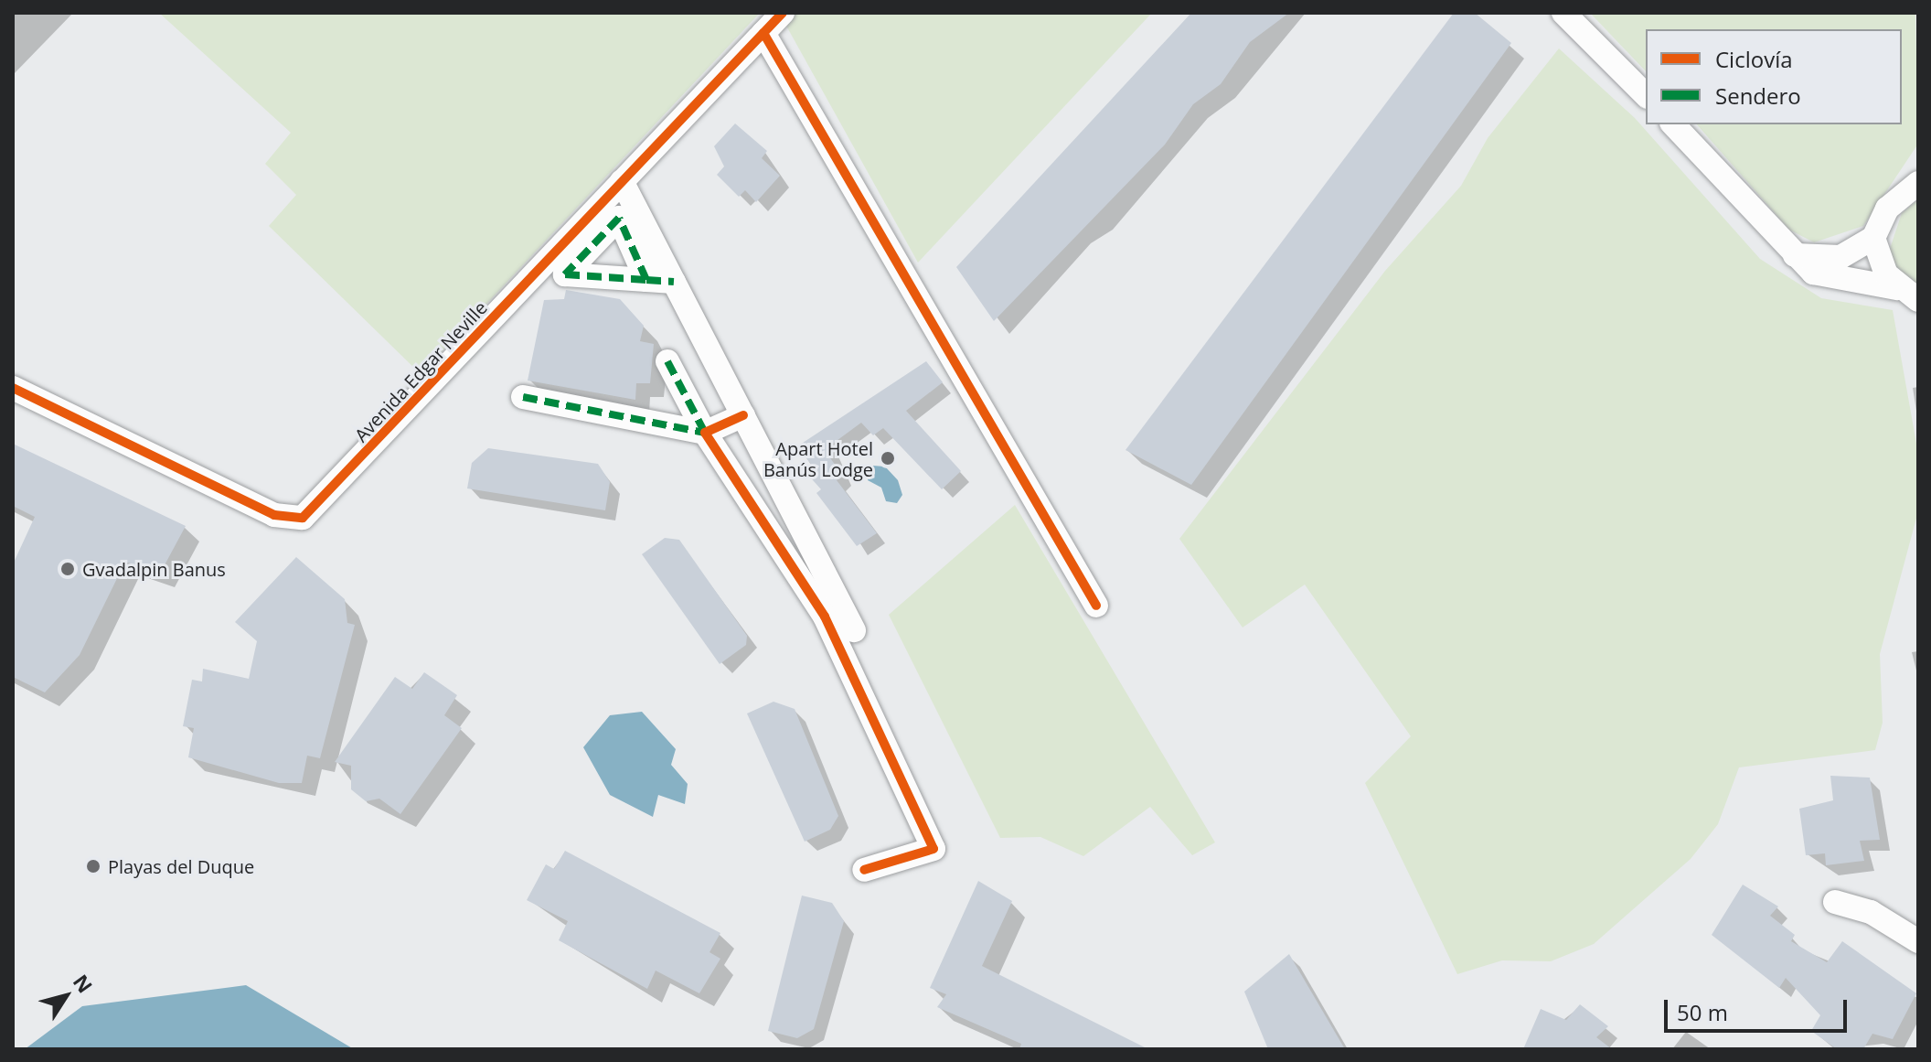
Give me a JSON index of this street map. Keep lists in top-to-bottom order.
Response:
{
  "streets": {
    "street": ["Avenida Edgar Neville"]
  },
  "places": ["Apart Hotel Banús Lodge", "Gvadalpin Banus", "Playas del Duque"],
  "legend": ["Ciclovía", "Sendero"],
  "scale_bar": "50 m",
  "north": "top right"
}
